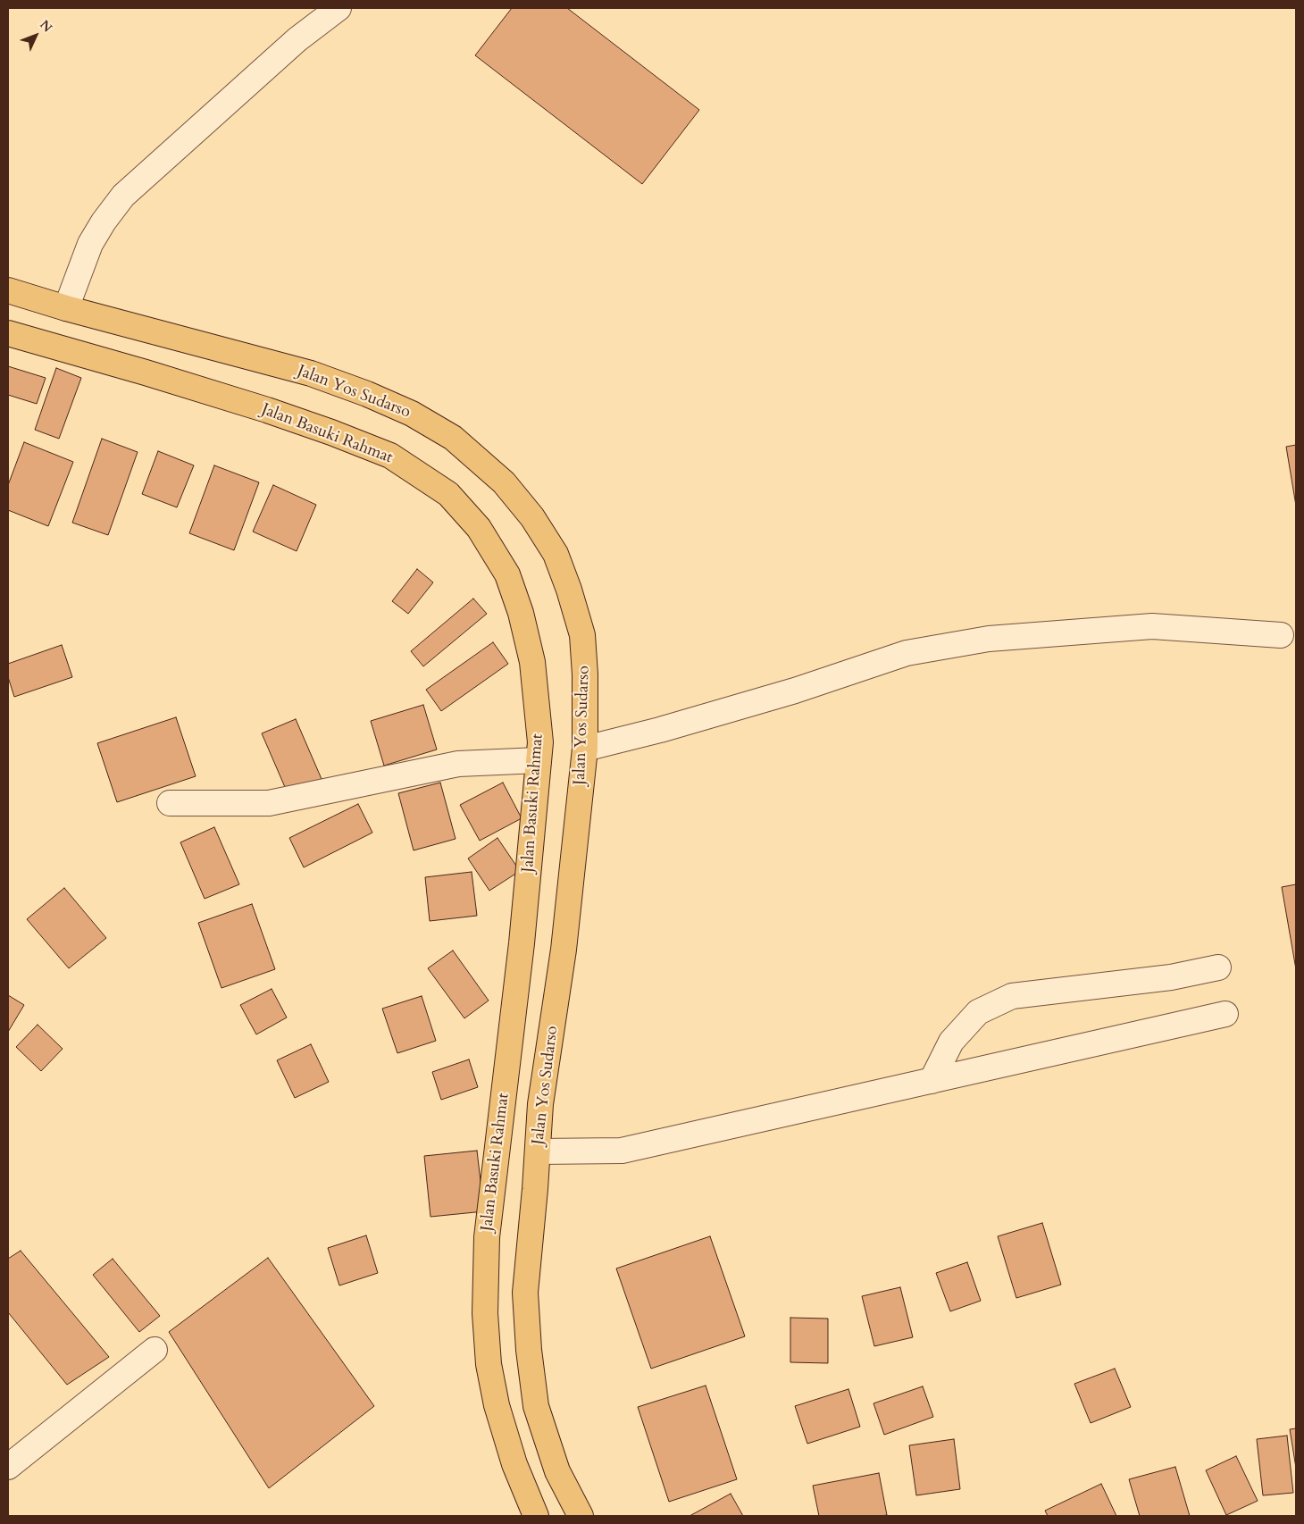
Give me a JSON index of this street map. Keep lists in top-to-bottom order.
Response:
{
  "streets": {
    "highway": ["Jalan Yos Sudarso", "Jalan Basuki Rahmat"]
  },
  "north": "top right"
}
